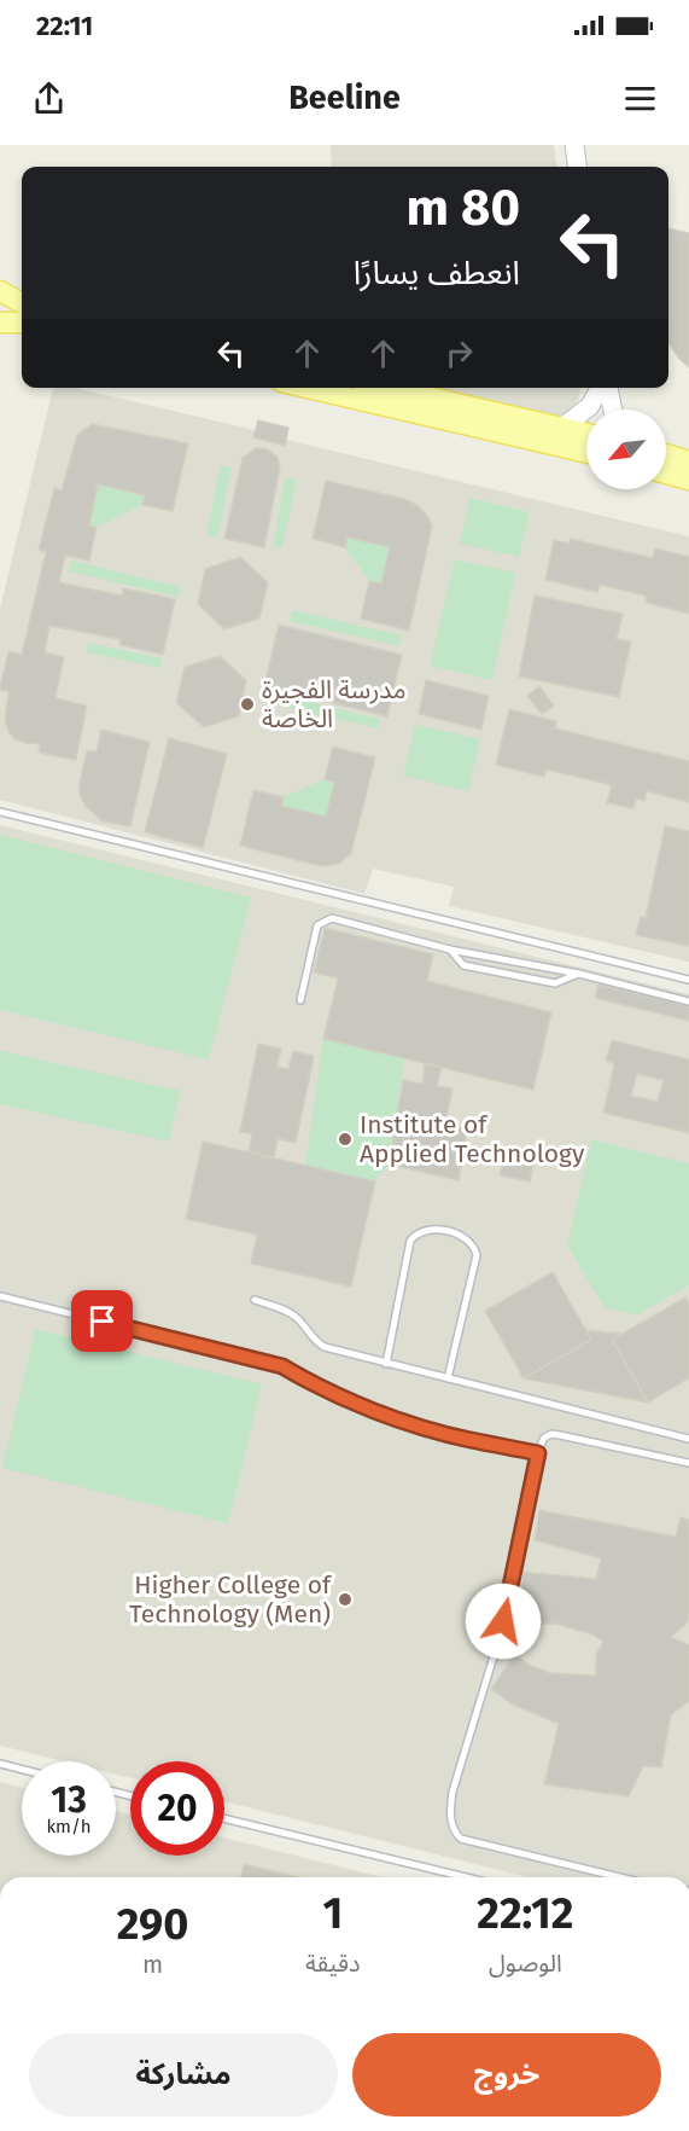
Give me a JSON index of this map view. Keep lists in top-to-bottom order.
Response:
{
  "places": ["مدرسة الفجيرة الخاصة", "Institute of Applied Technology", "Higher College of Technology (Men)"],
  "north": "bottom left",
  "page": {
    "status": "22:11",
    "header": "Beeline",
    "turn": ["80 m", "انعطف يسارًا"],
    "speed": "13 km/h",
    "limit": "20",
    "eta": [
      "22:12",
      "الوصول",
      "1",
      "دقيقة",
      "290",
      "m"
    ],
    "buttons": ["خروج", "مشاركة"]
  }
}
